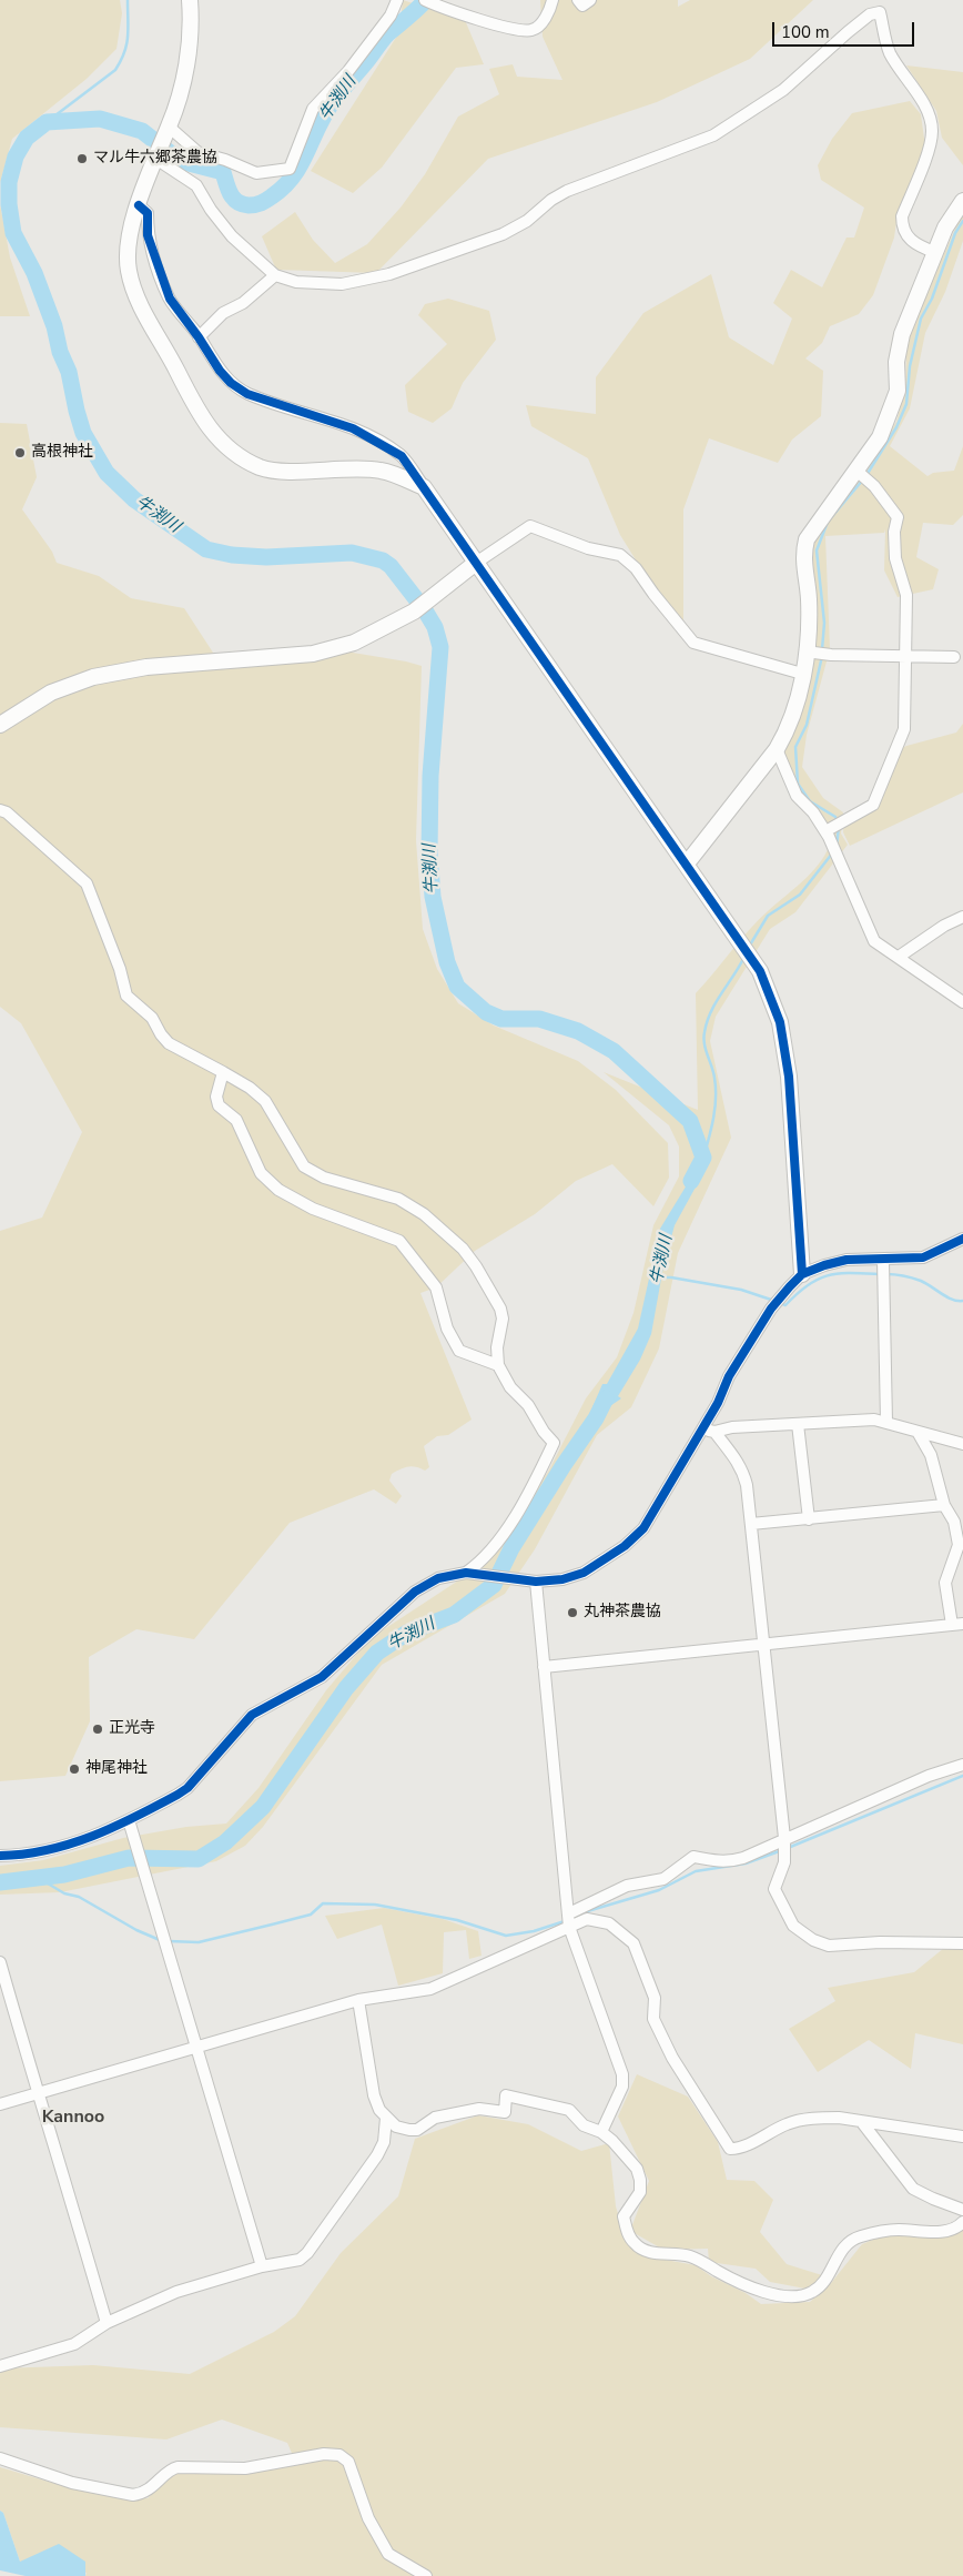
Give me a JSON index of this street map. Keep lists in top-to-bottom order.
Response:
{
  "districts": ["Kannoo"],
  "water": ["牛渕川"],
  "places": [
    "マル牛六郷茶農協",
    "高根神社",
    "丸神茶農協",
    "正光寺",
    "神尾神社"
  ],
  "scale_bar": "100 m"
}
